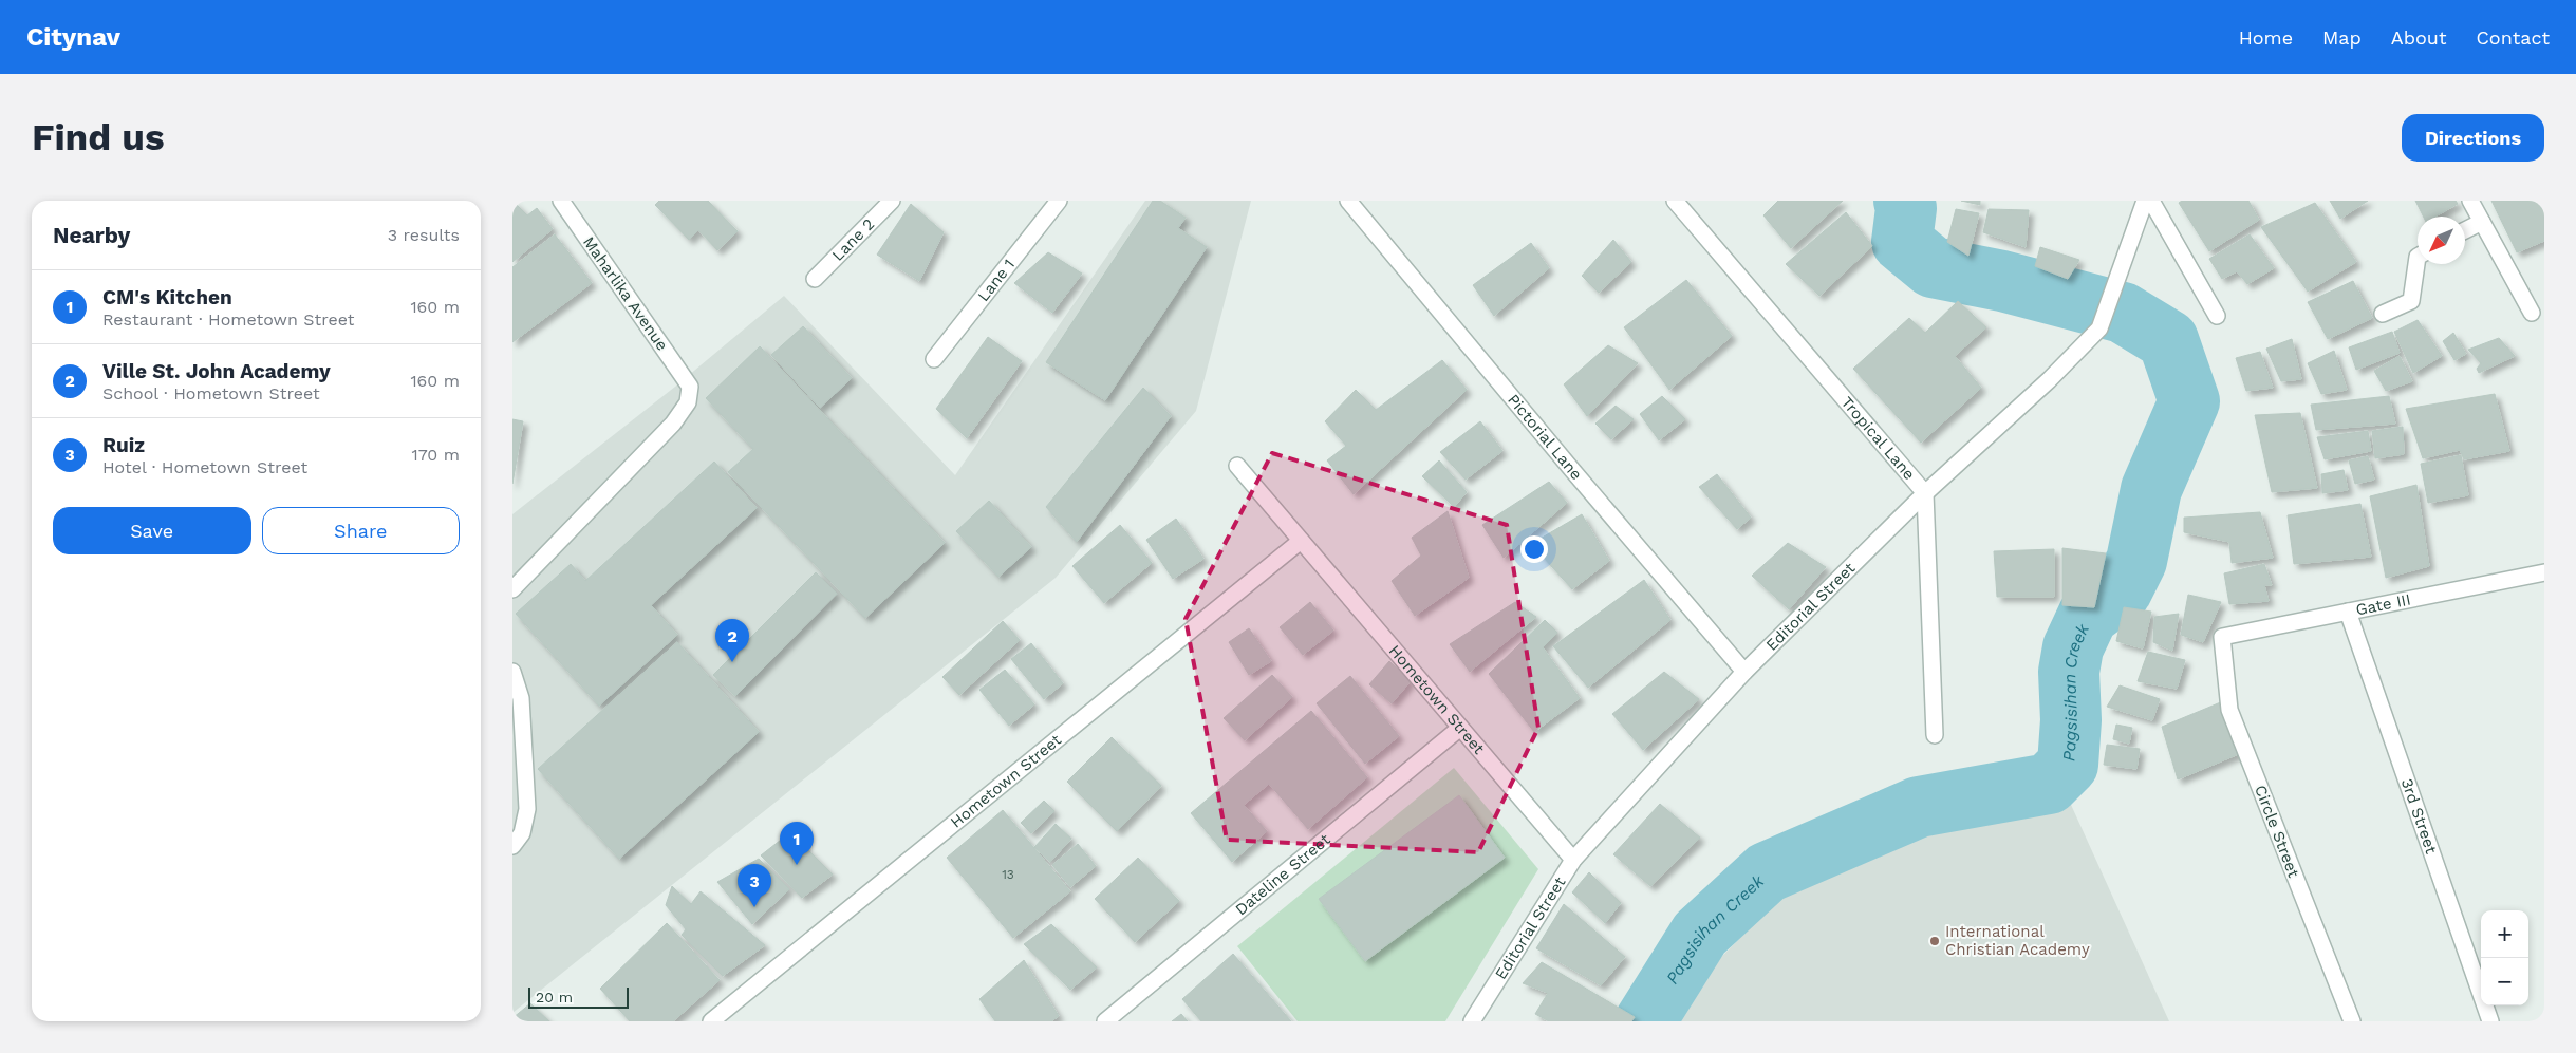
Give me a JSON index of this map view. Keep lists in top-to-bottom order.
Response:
{
  "streets": {
    "street": [
      "Lane 2",
      "Lane 1",
      "Maharlika Avenue",
      "Pictorial Lane",
      "Tropical Lane",
      "Gate III",
      "Editorial Street",
      "Hometown Street",
      "3rd Street",
      "Circle Street",
      "Dateline Street"
    ]
  },
  "crossings": [
    ["Pictorial Lane", "Editorial Street"],
    ["Tropical Lane", "Editorial Street"],
    ["Gate III", "3rd Street"],
    ["Gate III", "Circle Street"],
    ["Editorial Street", "Hometown Street"],
    ["Hometown Street", "Dateline Street"]
  ],
  "water": ["Pagsisihan Creek"],
  "places": ["International Christian Academy"],
  "house_numbers": ["13"],
  "scale_bar": "20 m",
  "north": "bottom left",
  "page": {
    "header": "Citynav",
    "nav": [
      "Home",
      "Map",
      "About",
      "Contact"
    ],
    "buttons": [
      "Directions",
      ["Save", "Share"]
    ],
    "title": "Find us",
    "heading": ["Nearby", "3 results"],
    "list": [
      {
        "mark": "1",
        "name": "CM's Kitchen",
        "note": "Restaurant · Hometown Street",
        "value": "160 m"
      },
      {
        "mark": "2",
        "name": "Ville St. John Academy",
        "note": "School · Hometown Street",
        "value": "160 m"
      },
      {
        "mark": "3",
        "name": "Ruiz",
        "note": "Hotel · Hometown Street",
        "value": "170 m"
      }
    ],
    "pins": ["2", "1", "3"],
    "map_buttons": ["+", "−"],
    "scale": "20 m"
  }
}
